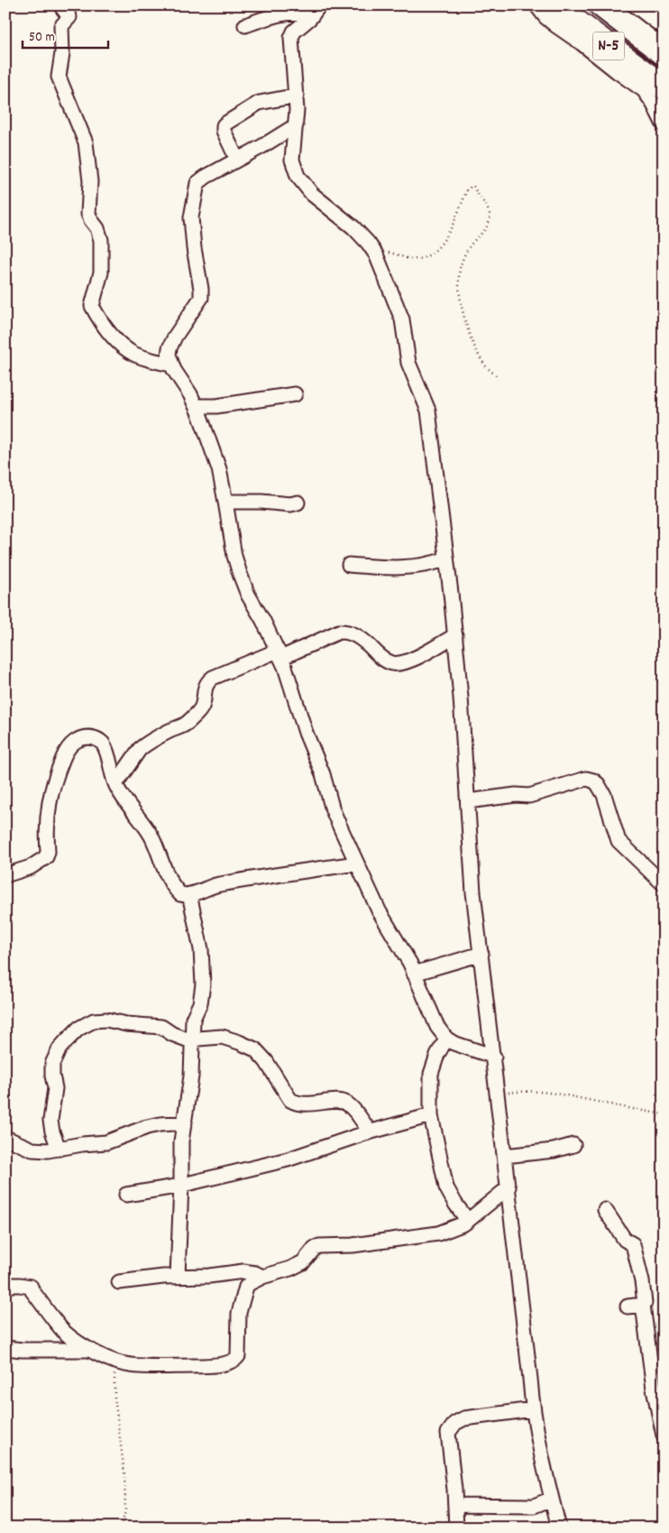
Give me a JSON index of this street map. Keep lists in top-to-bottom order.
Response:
{
  "streets": {
    "highway": ["N-5"]
  },
  "scale_bar": "50 m"
}
